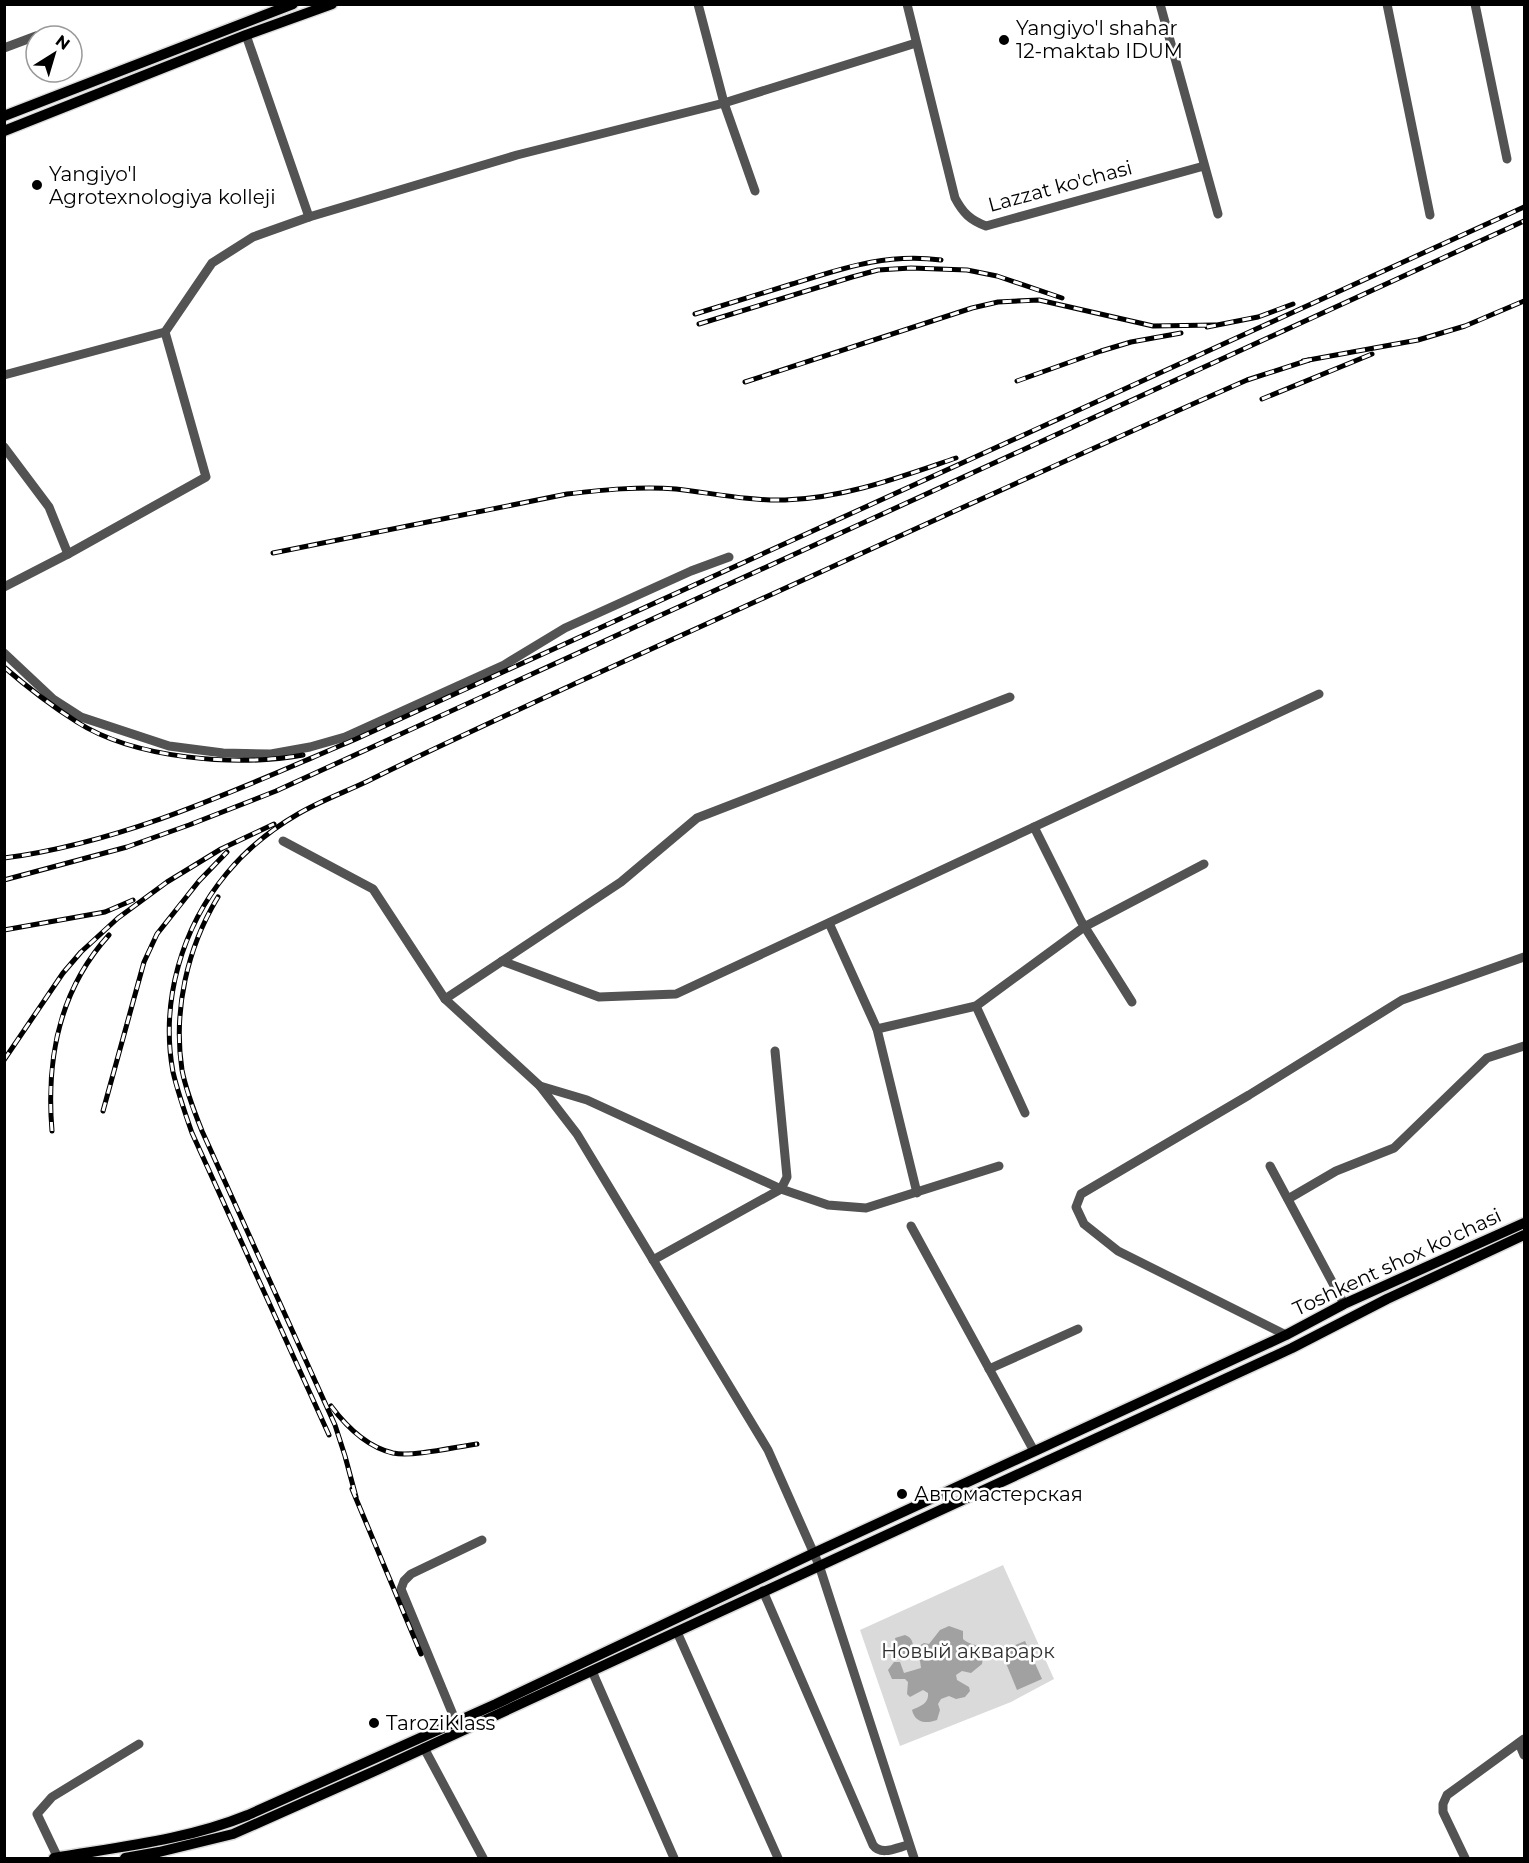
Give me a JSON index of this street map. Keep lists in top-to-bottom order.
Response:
{
  "streets": {
    "main road": ["Toshkent shox ko'chasi"],
    "street": ["Lazzat ko'chasi"]
  },
  "parks": ["Новый акварарк"],
  "places": [
    "Yangiyo'l shahar 12-maktab IDUM",
    "Yangiyo'l Agrotexnologiya kolleji",
    "Автомастерская",
    "TaroziKlass"
  ],
  "north": "top right"
}
